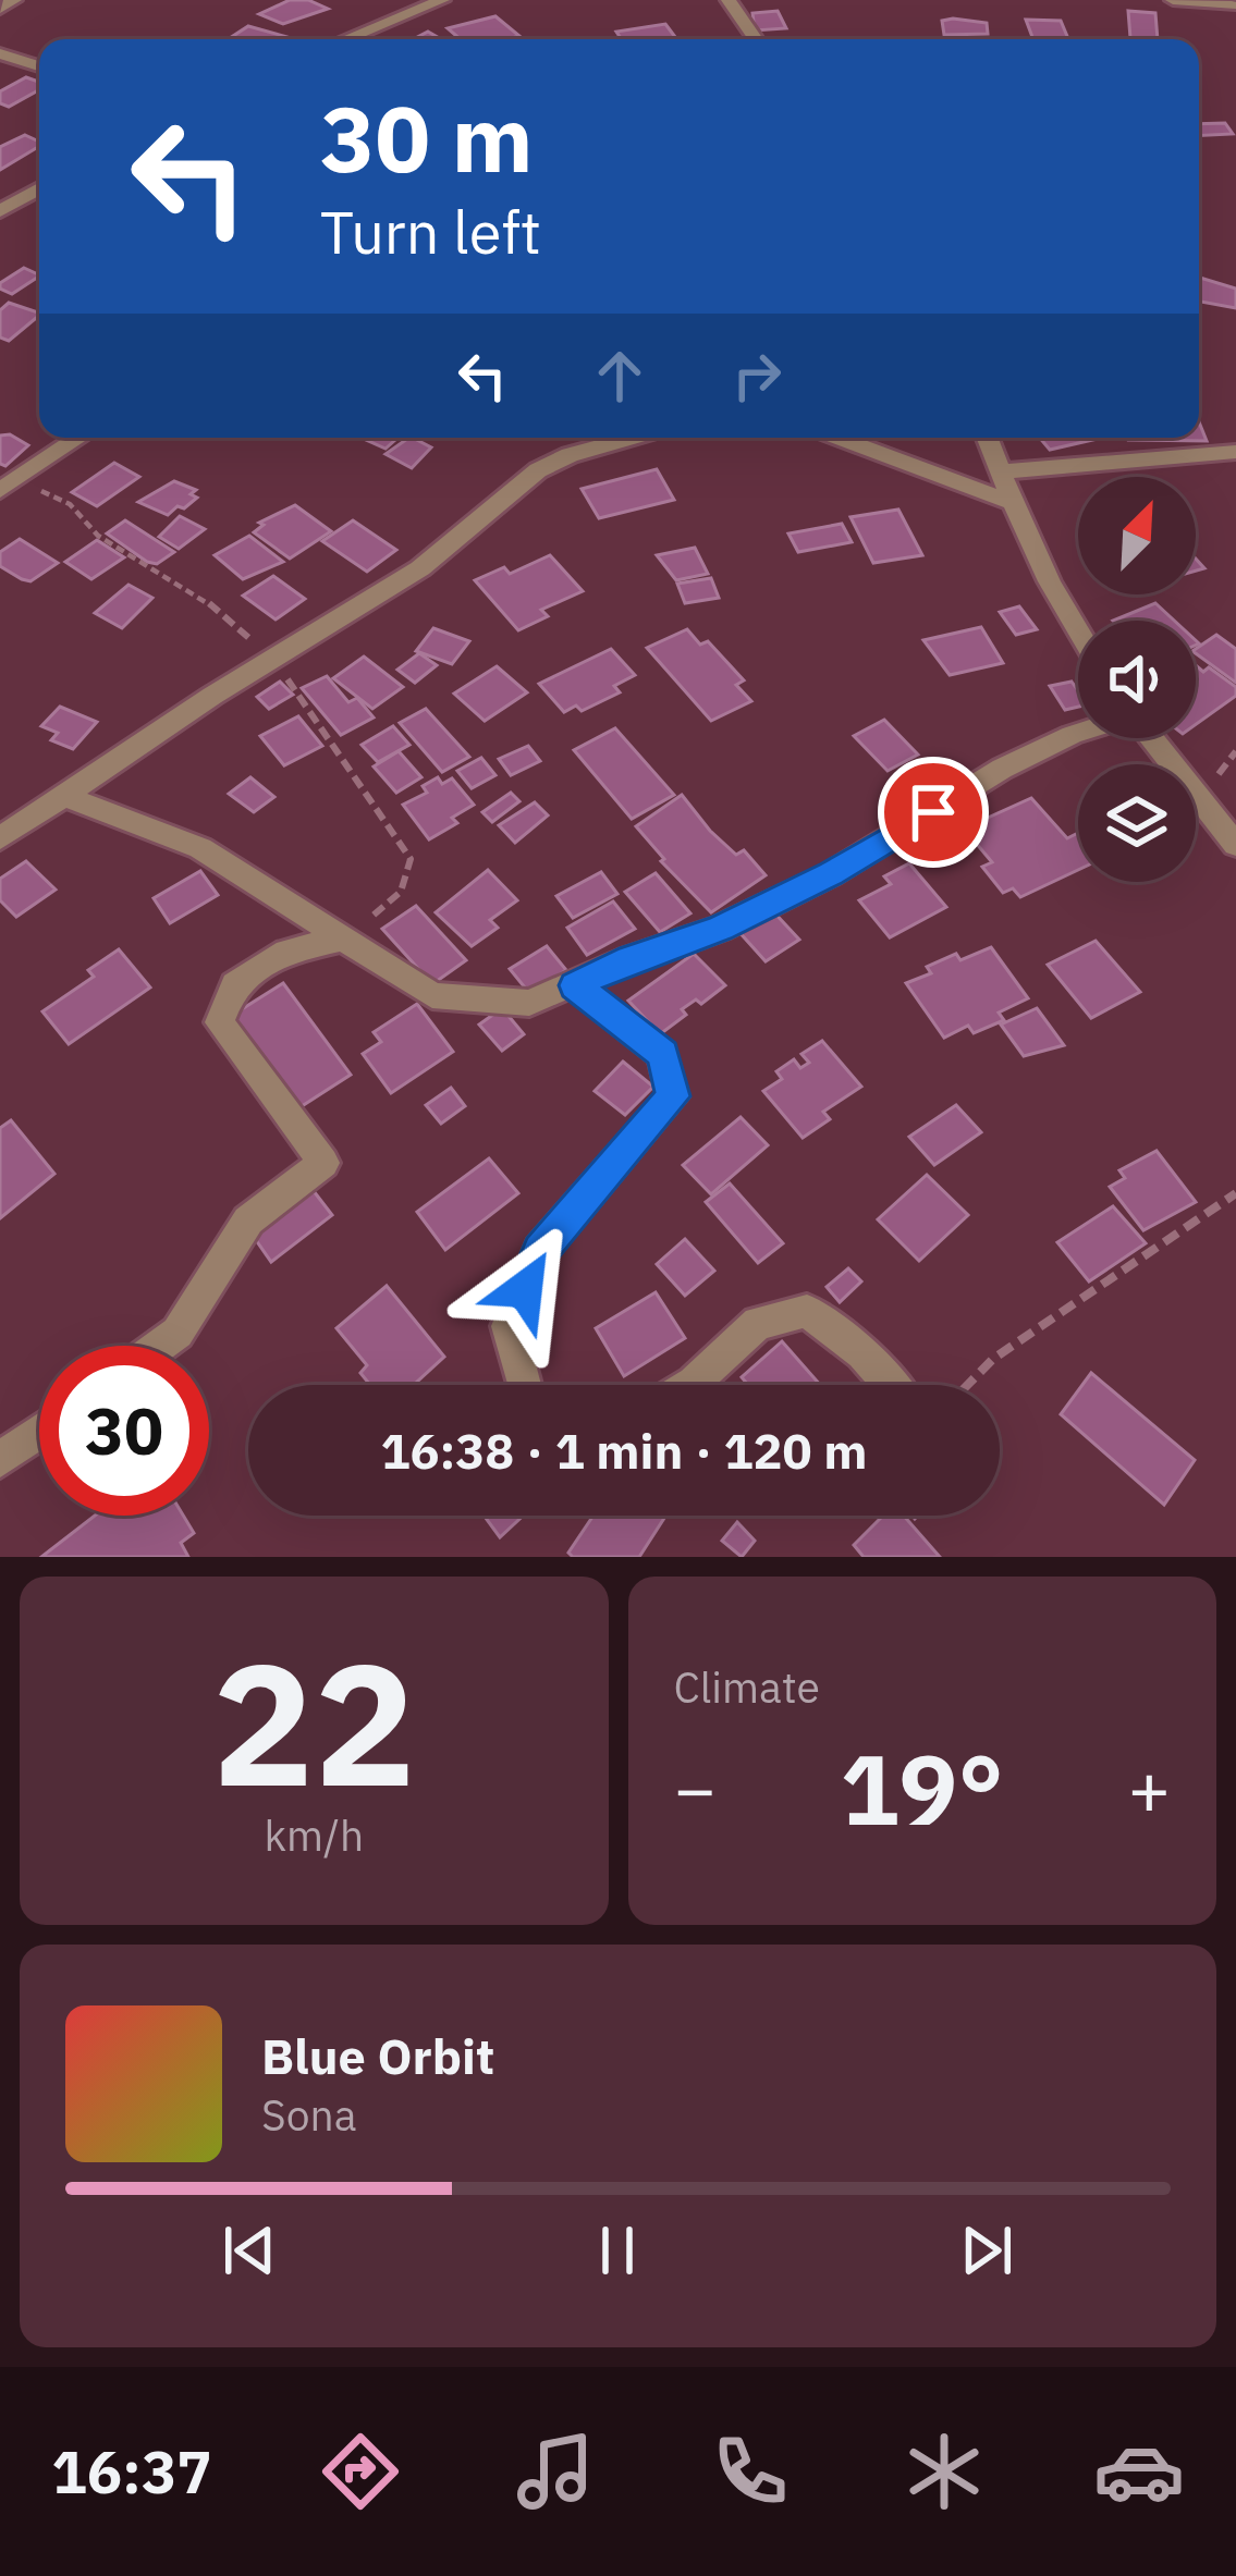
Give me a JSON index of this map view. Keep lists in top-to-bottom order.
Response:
{
  "north": "top right",
  "page": {
    "turn": ["30 m", "Turn left"],
    "limit": "30",
    "trip": "16:38 · 1 min · 120 m",
    "tile": [
      ["22", "km/h"],
      "Climate"
    ],
    "heat": ["−", "19°", "+"],
    "song": ["Blue Orbit", "Sona"],
    "tabs": "16:37"
  }
}
